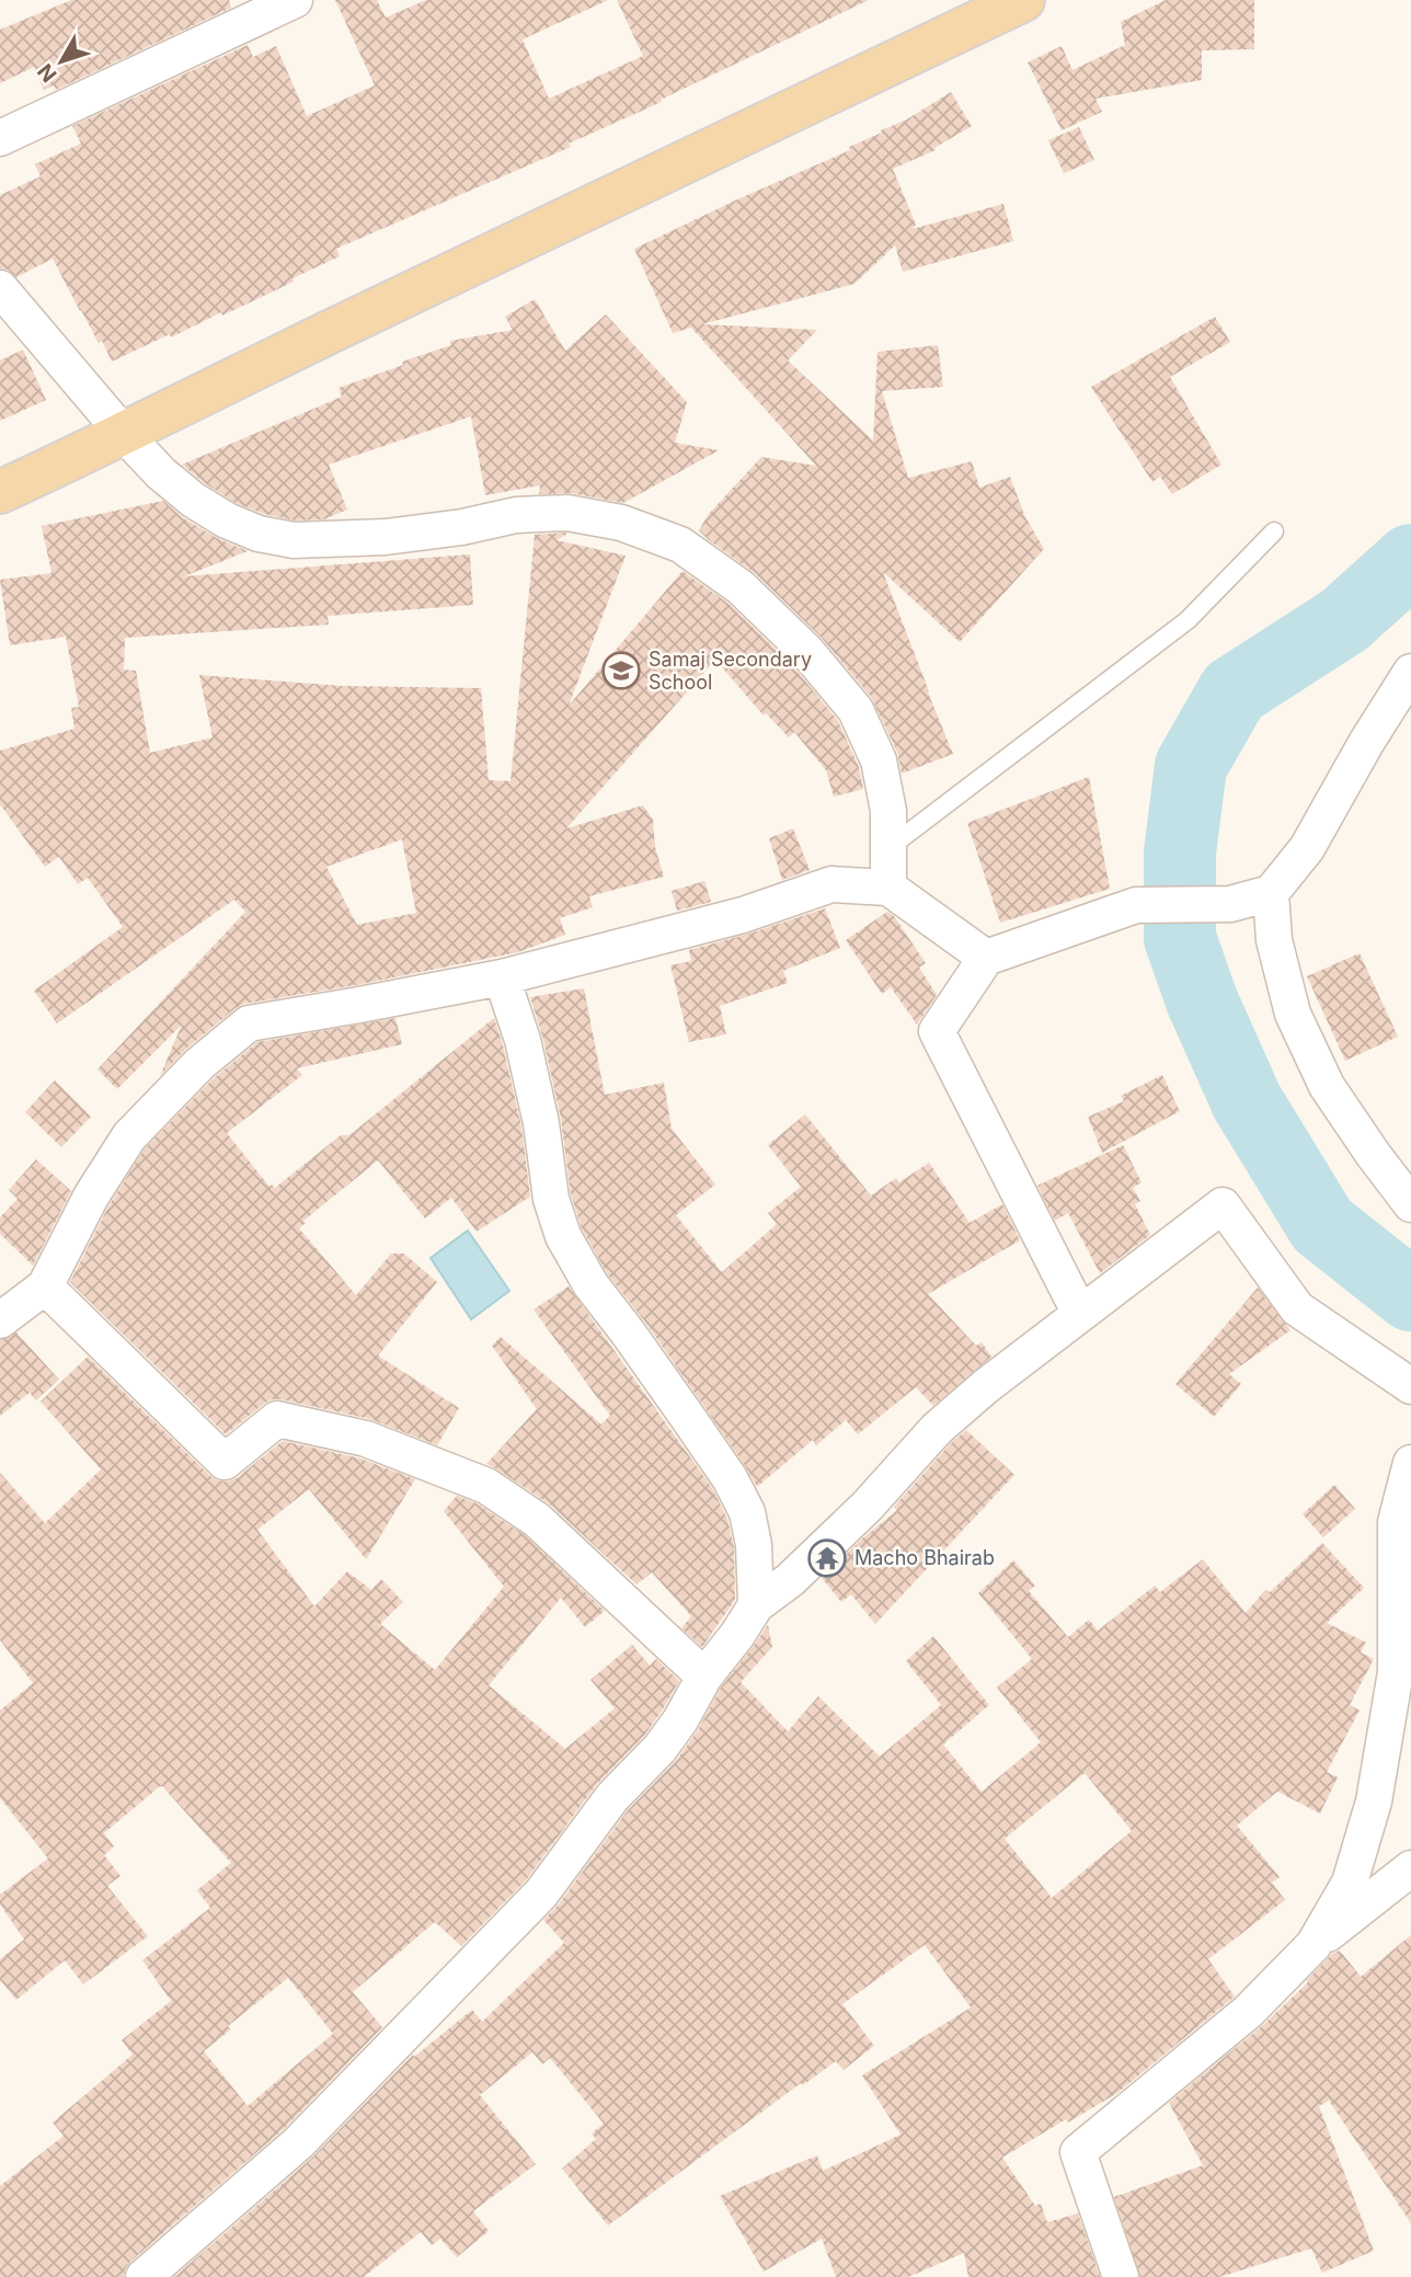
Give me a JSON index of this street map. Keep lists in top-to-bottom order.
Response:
{
  "places": {
    "school or university": ["Samaj Secondary School"],
    "temple": ["Macho Bhairab"]
  },
  "north": "bottom left"
}
